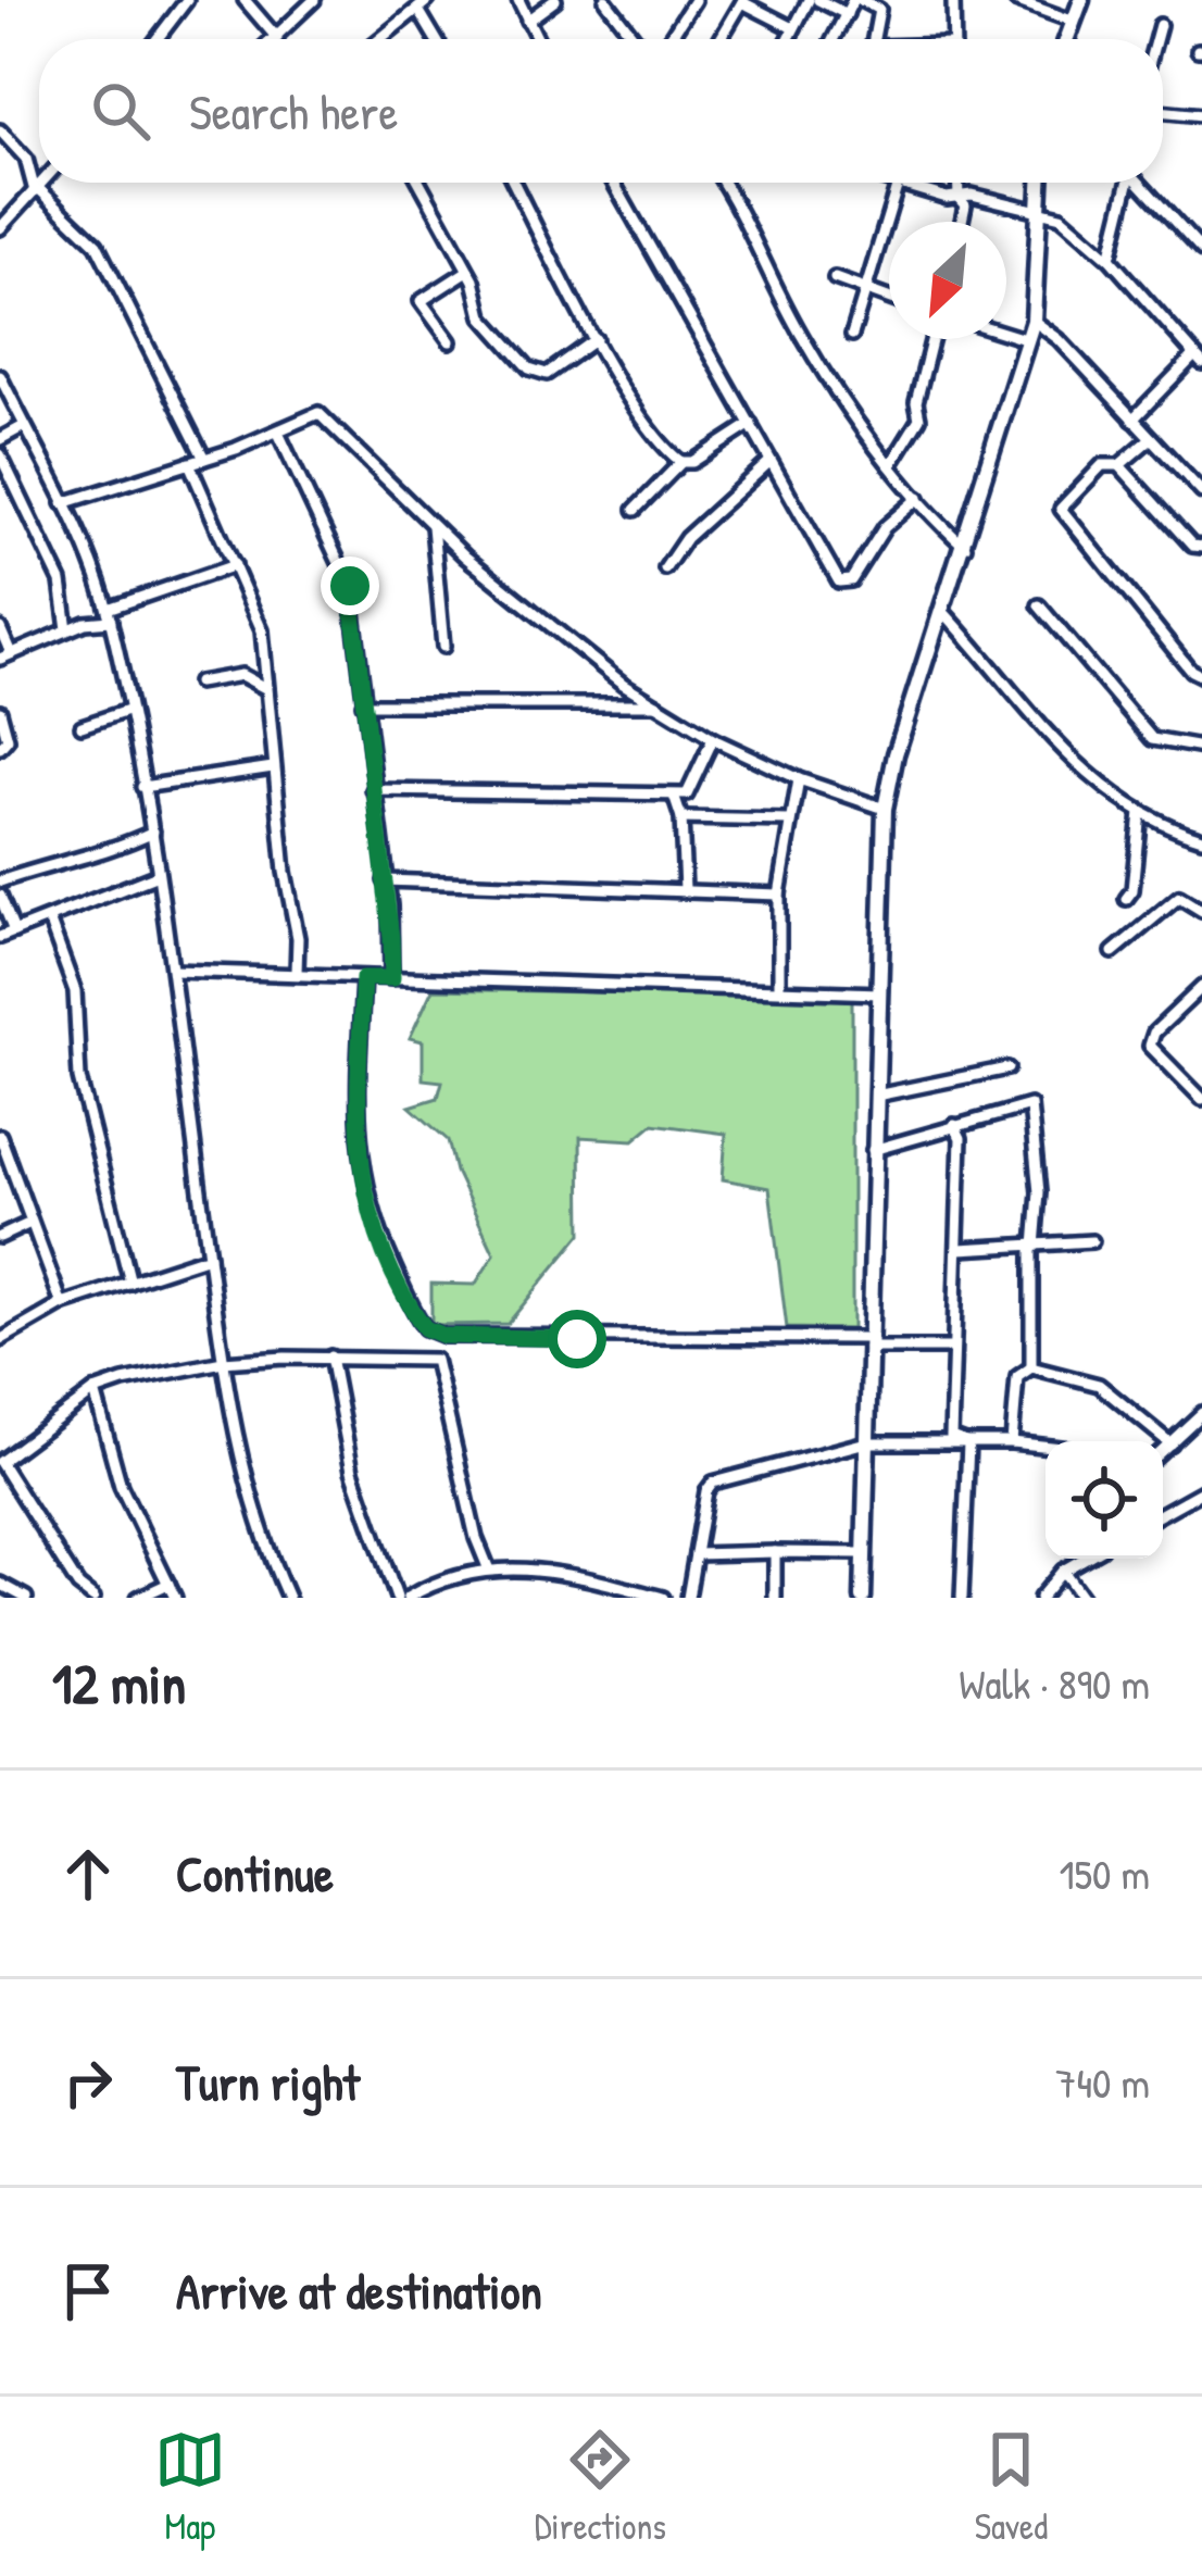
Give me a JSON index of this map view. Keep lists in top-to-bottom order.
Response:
{
  "north": "bottom left",
  "page": {
    "search": "Search here",
    "heading": ["12 min", "Walk · 890 m"],
    "list": [
      ["Continue", "150 m"],
      ["Turn right", "740 m"],
      "Arrive at destination"
    ],
    "nav": ["Map", "Directions", "Saved"]
  }
}
